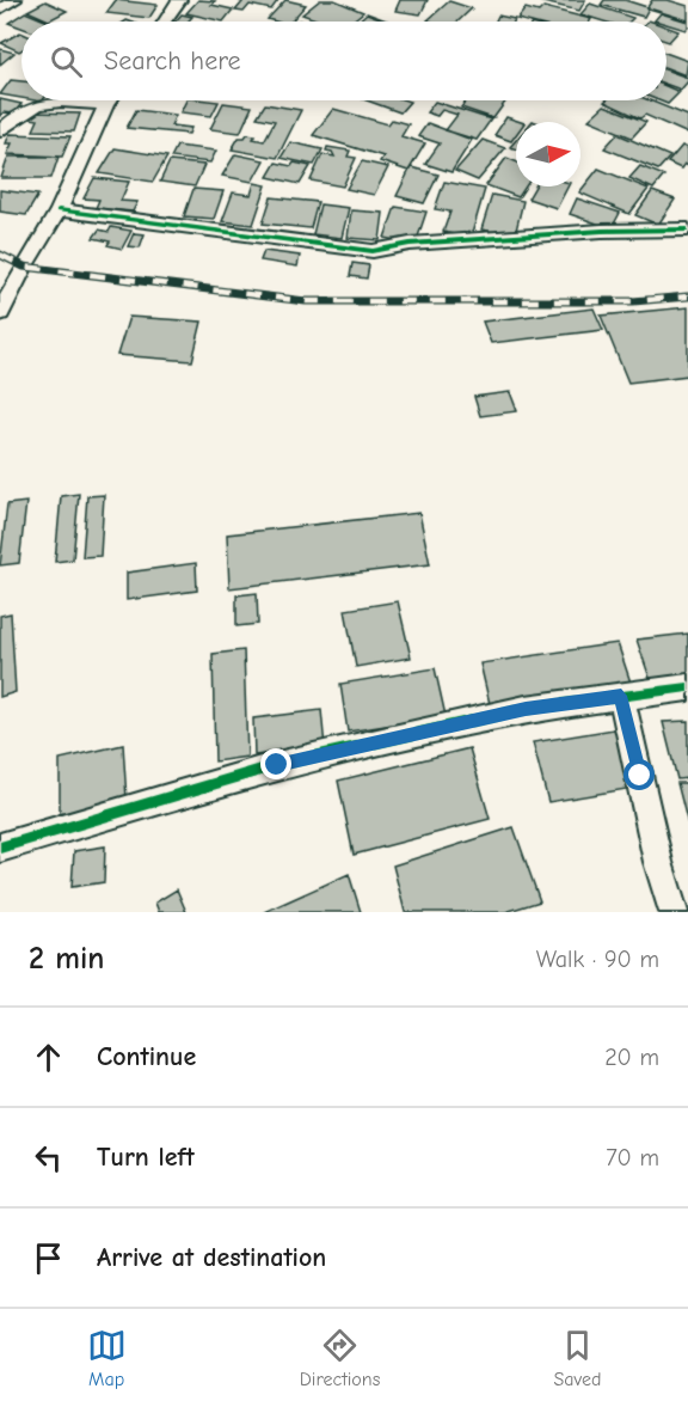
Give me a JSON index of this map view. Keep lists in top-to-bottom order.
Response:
{
  "north": "right",
  "page": {
    "search": "Search here",
    "heading": ["2 min", "Walk · 90 m"],
    "list": [
      ["Continue", "20 m"],
      ["Turn left", "70 m"],
      "Arrive at destination"
    ],
    "nav": ["Map", "Directions", "Saved"]
  }
}
